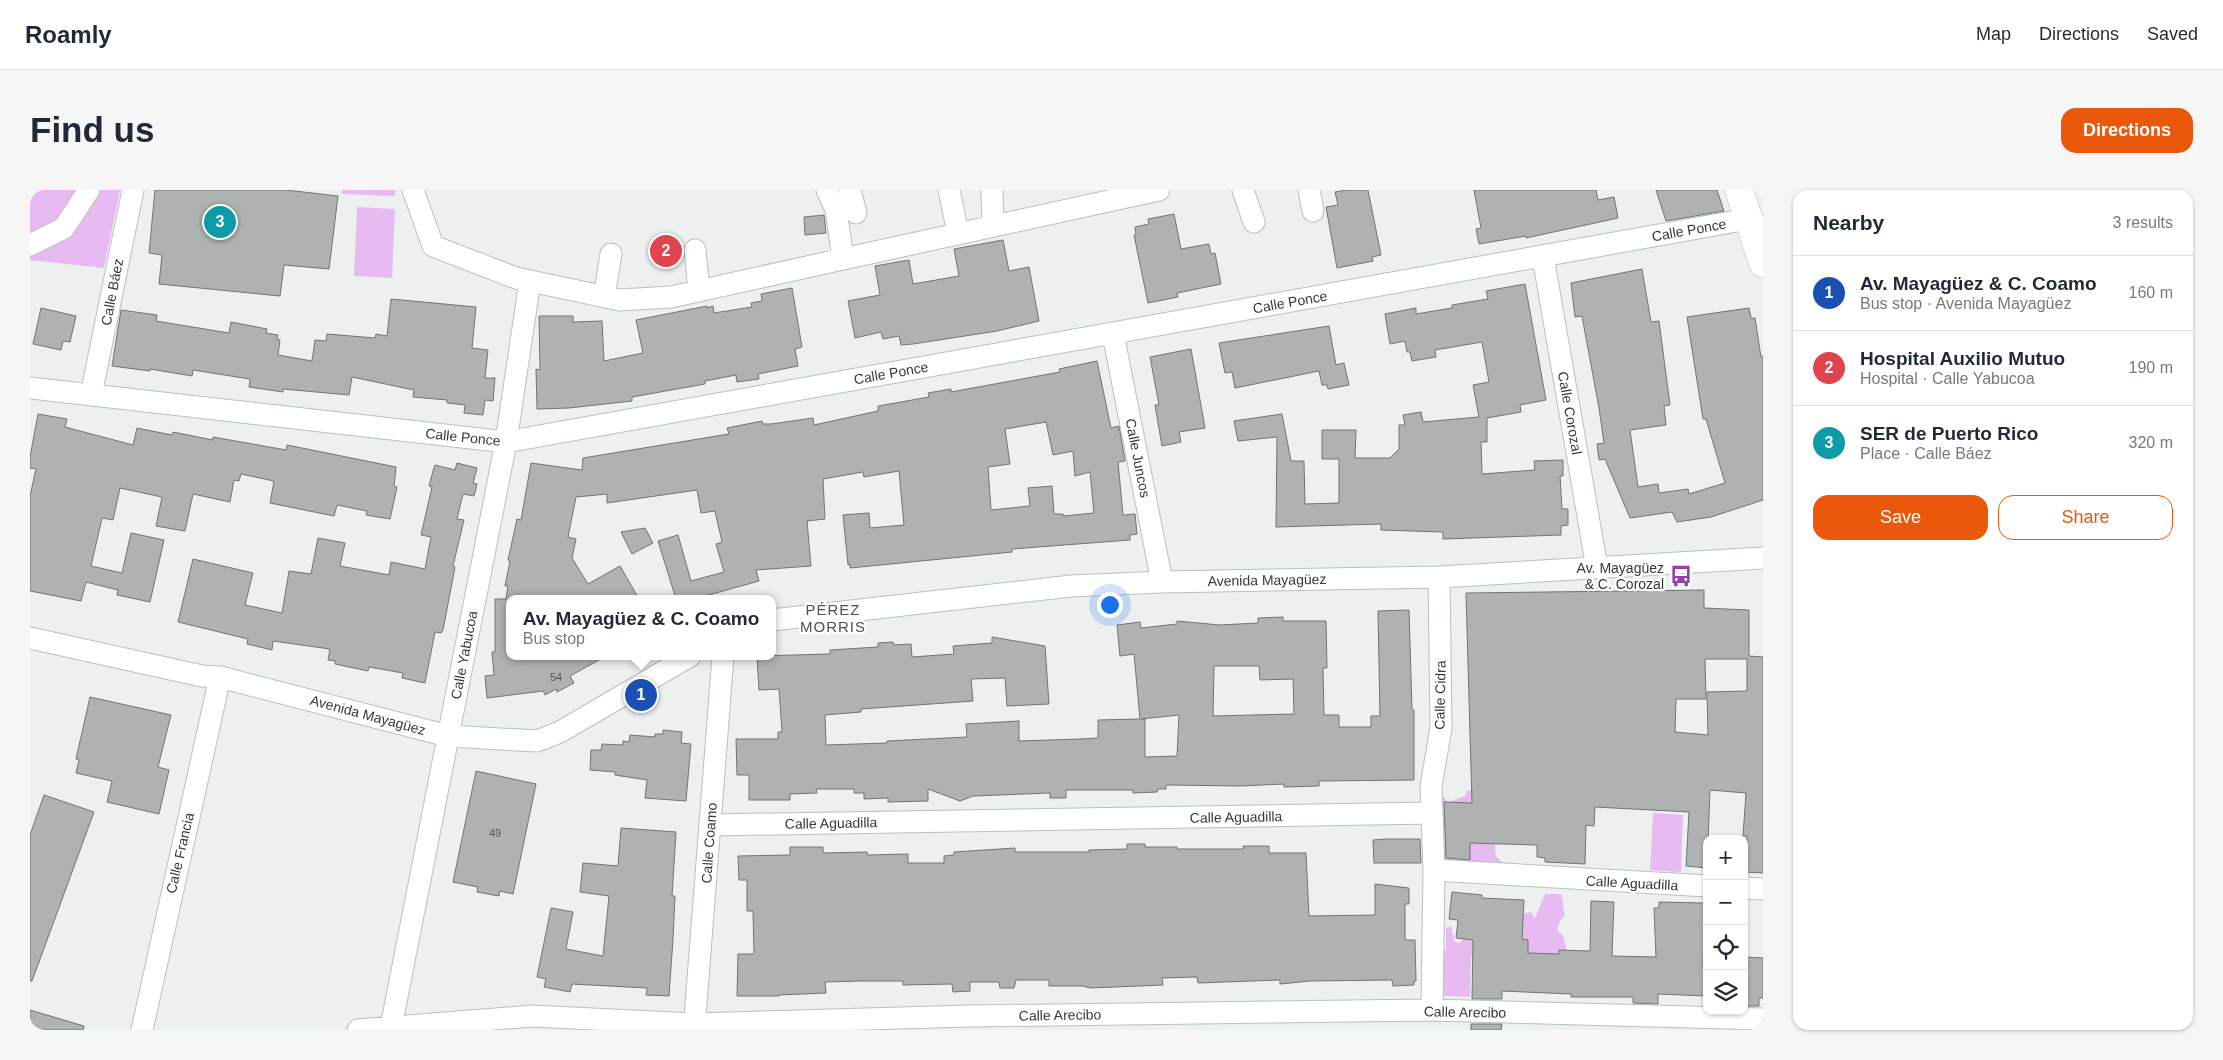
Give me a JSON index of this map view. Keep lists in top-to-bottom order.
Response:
{
  "streets": {
    "street": [
      "Calle Ponce",
      "Calle Báez",
      "Calle Corozal",
      "Calle Juncos",
      "Avenida Mayagüez",
      "Calle Yabucoa",
      "Calle Cidra",
      "Calle Aguadilla",
      "Calle Coamo",
      "Calle Francia",
      "Calle Arecibo"
    ]
  },
  "crossings": [
    ["Calle Ponce", "Calle Báez"],
    ["Calle Ponce", "Calle Corozal"],
    ["Calle Ponce", "Calle Juncos"],
    ["Calle Ponce", "Calle Yabucoa"],
    ["Calle Corozal", "Avenida Mayagüez"],
    ["Calle Juncos", "Avenida Mayagüez"],
    ["Avenida Mayagüez", "Calle Yabucoa"],
    ["Avenida Mayagüez", "Calle Cidra"],
    ["Avenida Mayagüez", "Calle Francia"],
    ["Calle Yabucoa", "Calle Arecibo"],
    ["Calle Cidra", "Calle Aguadilla"],
    ["Calle Aguadilla", "Calle Coamo"],
    ["Calle Coamo", "Calle Arecibo"]
  ],
  "districts": ["PÉREZ MORRIS"],
  "places": {
    "bus stop": ["Av. Mayagüez & C. Corozal"]
  },
  "house_numbers": ["54", "49"],
  "page": {
    "header": "Roamly",
    "nav": ["Map", "Directions", "Saved"],
    "buttons": [
      "Directions",
      ["Save", "Share"]
    ],
    "title": "Find us",
    "heading": ["Nearby", "3 results"],
    "pins": ["3", "2", "1"],
    "list": [
      {
        "mark": "1",
        "name": "Av. Mayagüez & C. Coamo",
        "note": "Bus stop · Avenida Mayagüez",
        "value": "160 m"
      },
      {
        "mark": "2",
        "name": "Hospital Auxilio Mutuo",
        "note": "Hospital · Calle Yabucoa",
        "value": "190 m"
      },
      {
        "mark": "3",
        "name": "SER de Puerto Rico",
        "note": "Place · Calle Báez",
        "value": "320 m"
      }
    ],
    "popup": ["Av. Mayagüez & C. Coamo", "Bus stop"],
    "map_buttons": ["+", "−"]
  }
}
